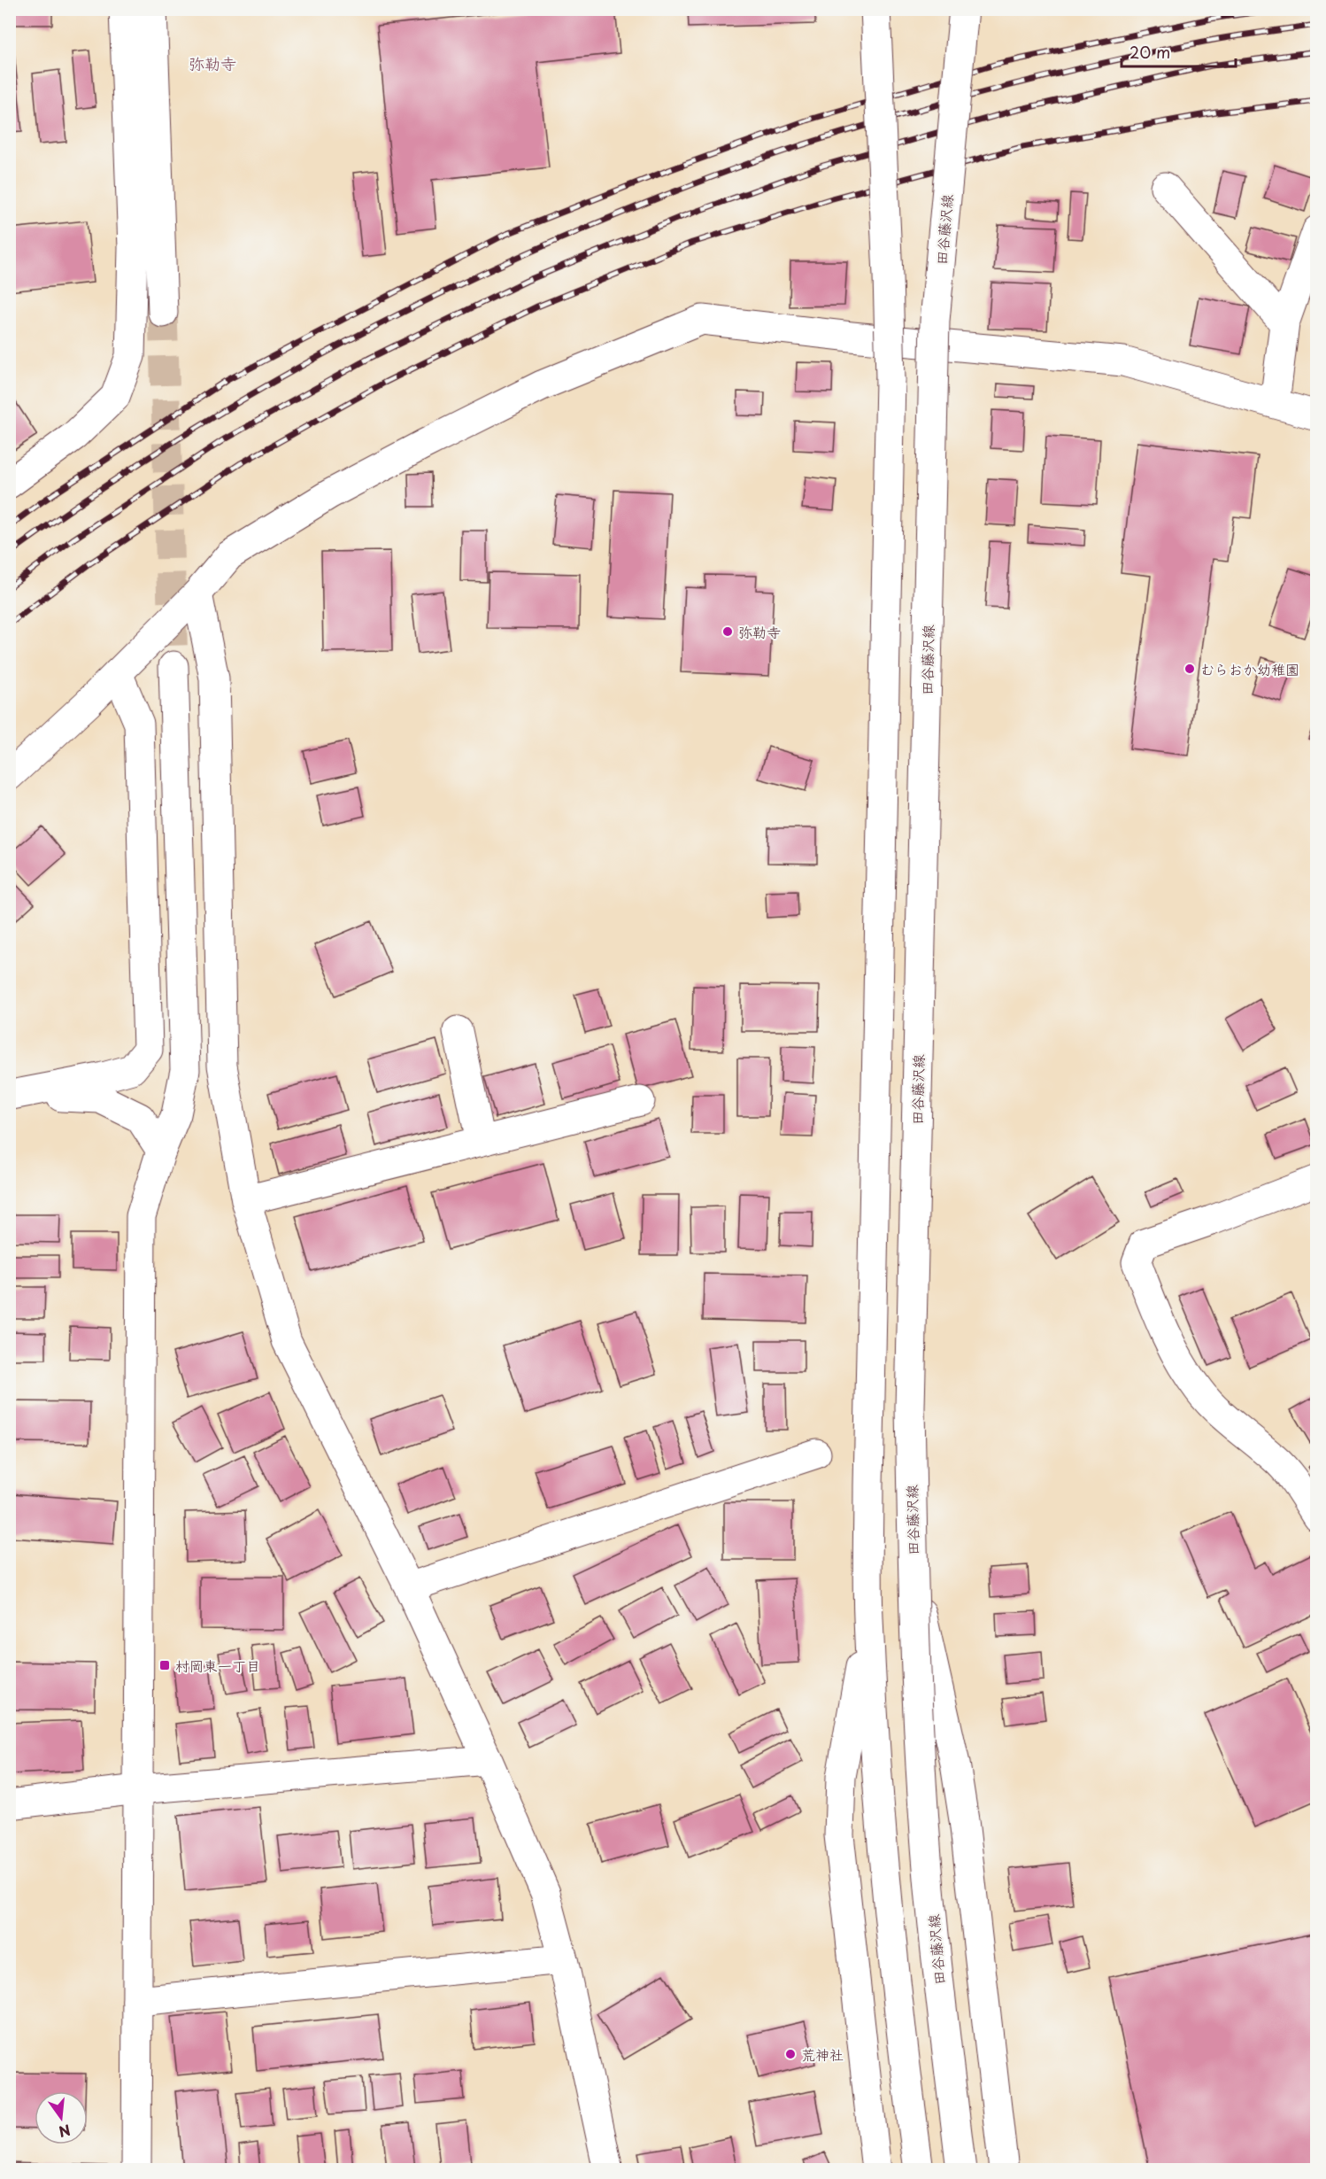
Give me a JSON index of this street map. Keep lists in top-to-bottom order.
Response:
{
  "streets": {
    "street": ["田谷藤沢線"]
  },
  "districts": ["弥勒寺"],
  "places": {
    "other": ["弥勒寺", "むらおか幼稚園", "荒神社"],
    "transit": ["村岡東一丁目"]
  },
  "scale_bar": "20 m",
  "north": "bottom"
}
